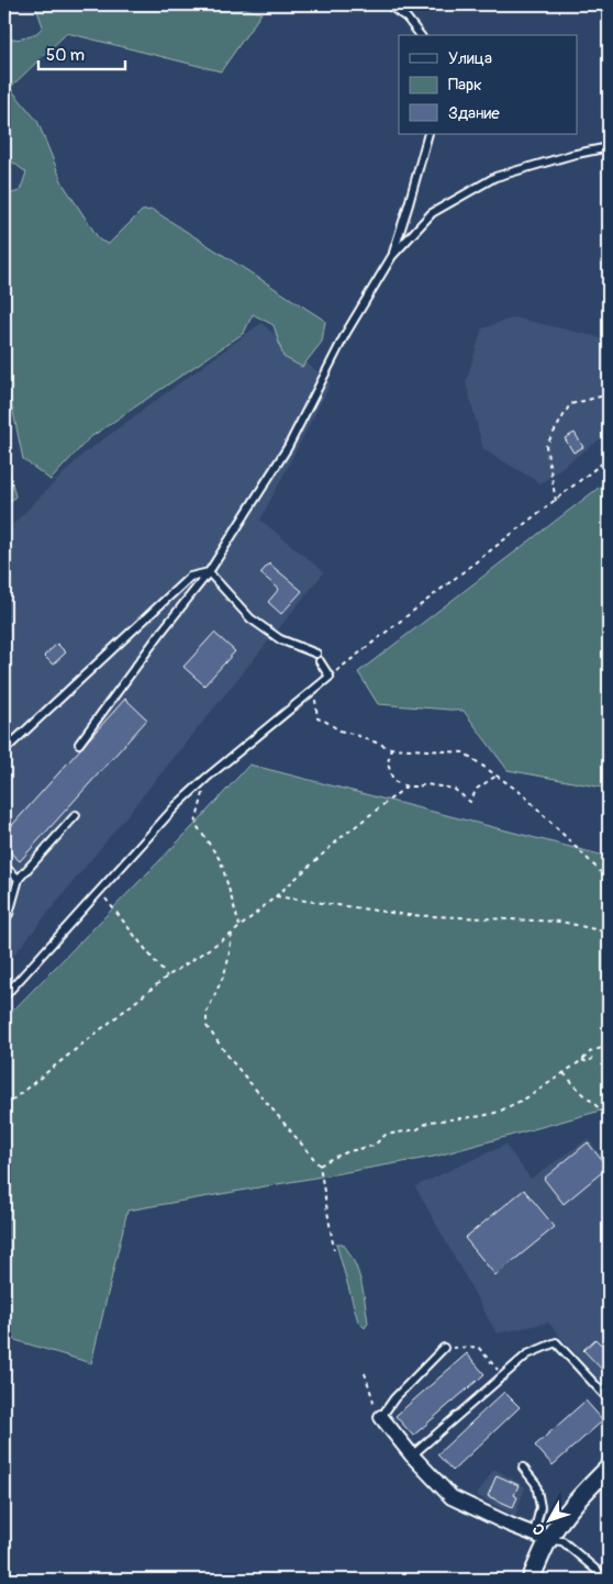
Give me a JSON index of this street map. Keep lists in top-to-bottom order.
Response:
{
  "legend": ["Улица", "Парк", "Здание"],
  "scale_bar": "50 m",
  "north": "bottom left"
}
